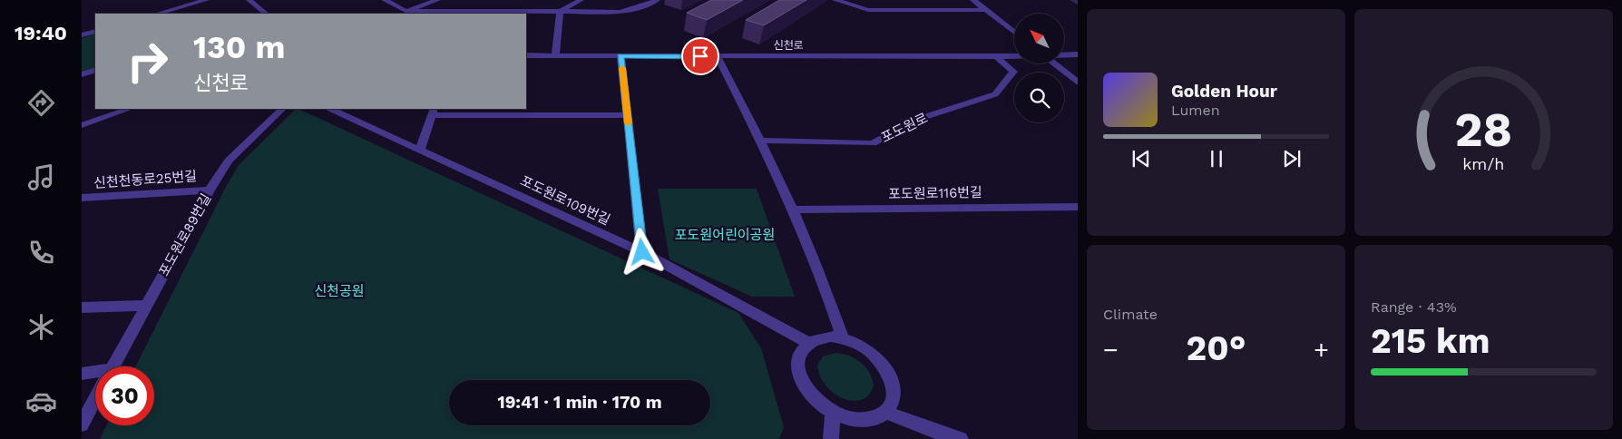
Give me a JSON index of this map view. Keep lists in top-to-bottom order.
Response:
{
  "streets": {
    "street": [
      "신천로",
      "포도원로",
      "신천천동로25번길",
      "포도원로116번길",
      "포도원로109번길",
      "포도원로89번길"
    ]
  },
  "crossings": [
    ["신천로", "포도원로"],
    ["신천천동로25번길", "포도원로89번길"]
  ],
  "parks": ["포도원어린이공원", "신천공원"],
  "north": "top left",
  "page": {
    "tabs": "19:40",
    "turn": ["130 m", "신천로"],
    "song": ["Golden Hour", "Lumen"],
    "tile": [
      "Climate",
      ["Range · 43%", "215 km"]
    ],
    "heat": ["−", "20°", "+"],
    "limit": "30",
    "trip": "19:41 · 1 min · 170 m",
    "gauge": ["28", "km/h"]
  }
}
